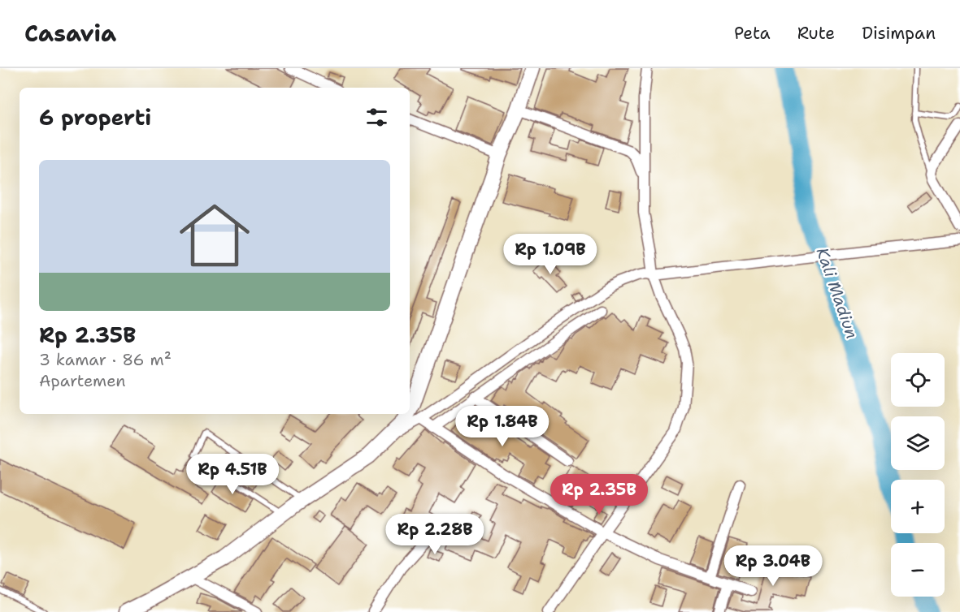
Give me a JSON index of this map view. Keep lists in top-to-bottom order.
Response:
{
  "water": ["Kali Madiun"],
  "page": {
    "header": "Casavia",
    "nav": ["Peta", "Rute", "Disimpan"],
    "heading": "6 properti",
    "list": [
      {
        "name": "Rp 2.35B",
        "note": "3 kamar · 86 m² · Apartemen"
      }
    ],
    "price": [
      "Rp 1.09B",
      "Rp 1.84B",
      "Rp 4.51B",
      "Rp 2.35B",
      "Rp 2.28B",
      "Rp 3.04B"
    ],
    "map_buttons": ["+", "−"]
  }
}
